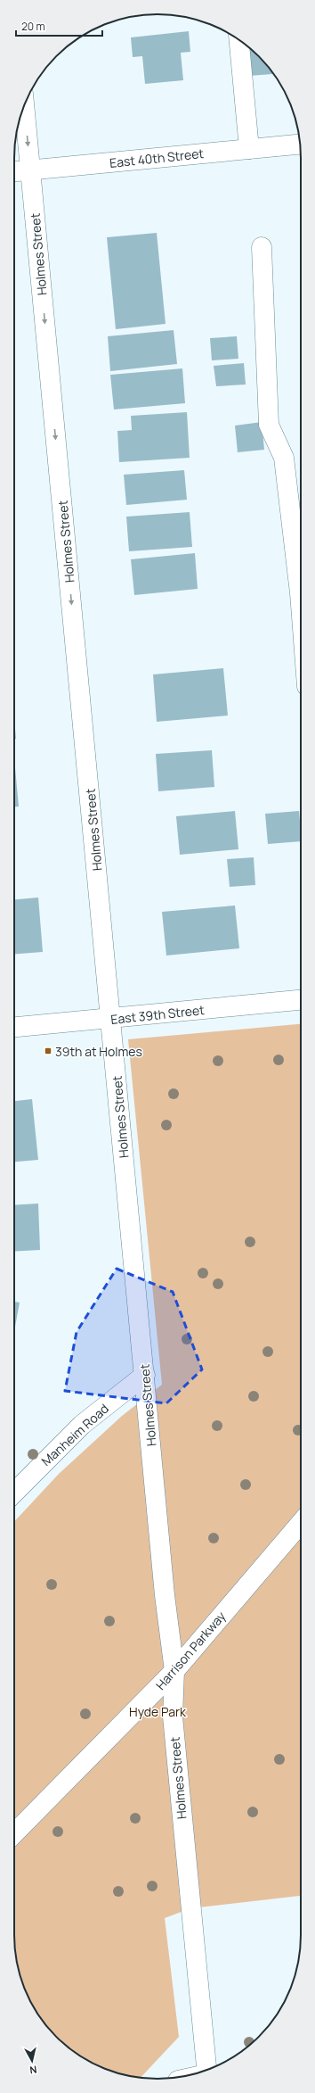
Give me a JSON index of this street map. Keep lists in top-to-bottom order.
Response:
{
  "streets": {
    "street": [
      "East 40th Street",
      "Holmes Street",
      "East 39th Street",
      "Manheim Road",
      "Harrison Parkway"
    ]
  },
  "crossings": [
    ["East 40th Street", "Holmes Street"],
    ["Holmes Street", "East 39th Street"],
    ["Holmes Street", "Manheim Road"],
    ["Holmes Street", "Harrison Parkway"]
  ],
  "one_way": ["Holmes Street"],
  "parks": ["Hyde Park"],
  "places": {
    "transit": ["39th at Holmes"]
  },
  "scale_bar": "20 m",
  "north": "bottom"
}
